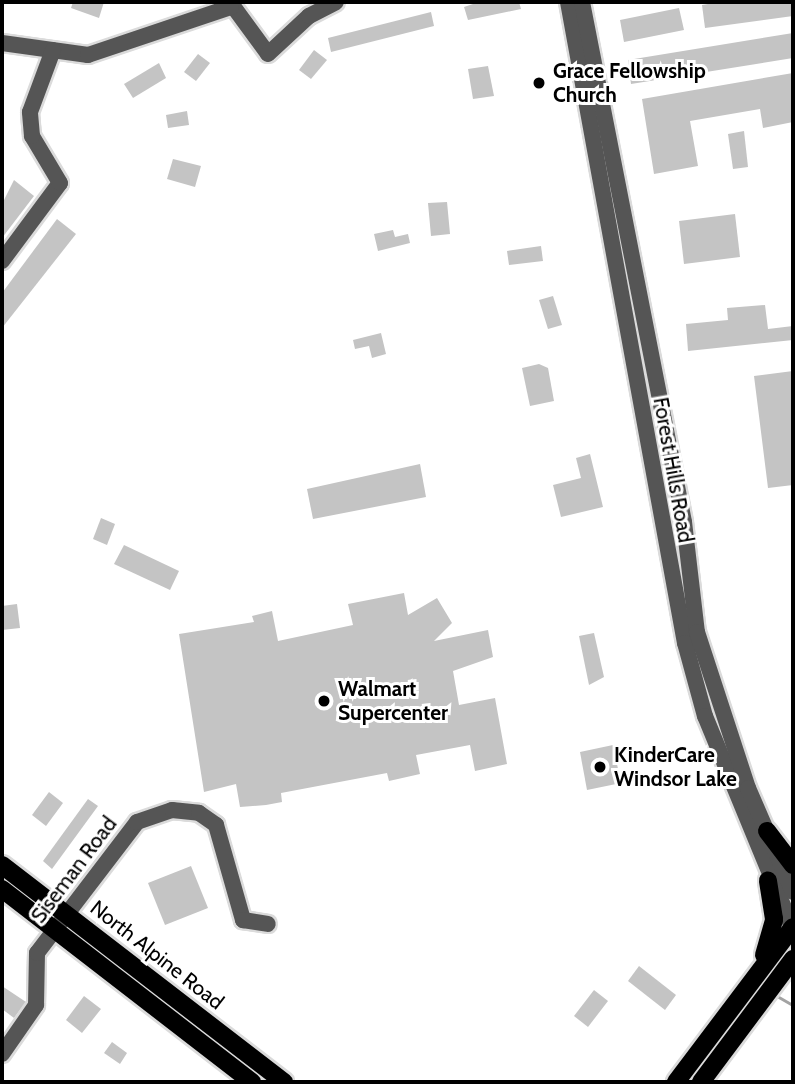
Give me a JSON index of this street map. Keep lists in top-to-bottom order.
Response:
{
  "streets": {
    "main road": ["North Alpine Road"],
    "street": ["Forest Hills Road", "Siseman Road"]
  },
  "crossings": [
    ["Siseman Road", "North Alpine Road"]
  ],
  "places": ["Grace Fellowship Church", "Walmart Supercenter", "KinderCare Windsor Lake"]
}
